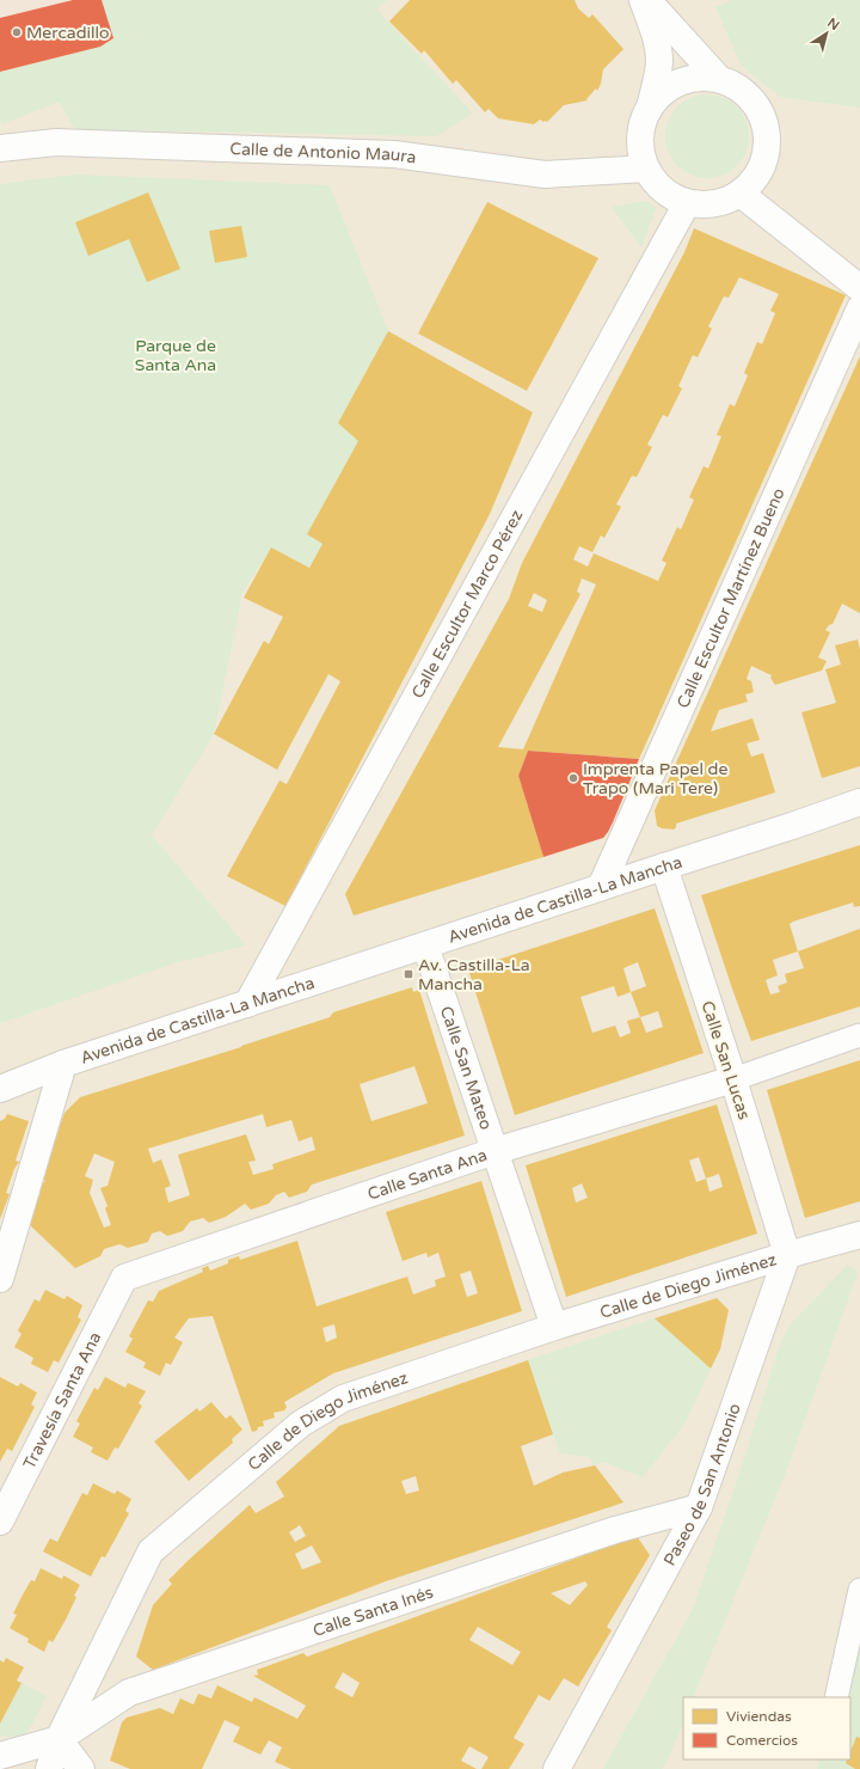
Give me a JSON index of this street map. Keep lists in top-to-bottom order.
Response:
{
  "streets": {
    "street": [
      "Calle de Antonio Maura",
      "Calle Escultor Martínez Bueno",
      "Calle Escultor Marco Pérez",
      "Avenida de Castilla-La Mancha",
      "Calle San Lucas",
      "Calle San Mateo",
      "Calle Santa Ana",
      "Calle de Diego Jiménez",
      "Travesía Santa Ana",
      "Paseo de San Antonio",
      "Calle Santa Inés"
    ]
  },
  "crossings": [
    ["Calle de Antonio Maura", "Calle Escultor Marco Pérez"],
    ["Calle Escultor Martínez Bueno", "Avenida de Castilla-La Mancha"],
    ["Calle Escultor Marco Pérez", "Avenida de Castilla-La Mancha"],
    ["Avenida de Castilla-La Mancha", "Calle San Lucas"],
    ["Avenida de Castilla-La Mancha", "Calle San Mateo"],
    ["Calle San Lucas", "Calle Santa Ana"],
    ["Calle San Lucas", "Calle de Diego Jiménez"],
    ["Calle San Lucas", "Paseo de San Antonio"],
    ["Calle San Mateo", "Calle Santa Ana"],
    ["Calle San Mateo", "Calle de Diego Jiménez"],
    ["Calle Santa Ana", "Travesía Santa Ana"],
    ["Calle de Diego Jiménez", "Paseo de San Antonio"],
    ["Calle de Diego Jiménez", "Calle Santa Inés"],
    ["Paseo de San Antonio", "Calle Santa Inés"]
  ],
  "parks": ["Parque de Santa Ana"],
  "places": {
    "other": ["Mercadillo", "Imprenta Papel de Trapo (Mari Tere)"],
    "transit": ["Av. Castilla-La Mancha"]
  },
  "legend": ["Viviendas", "Comercios"],
  "north": "top right"
}
